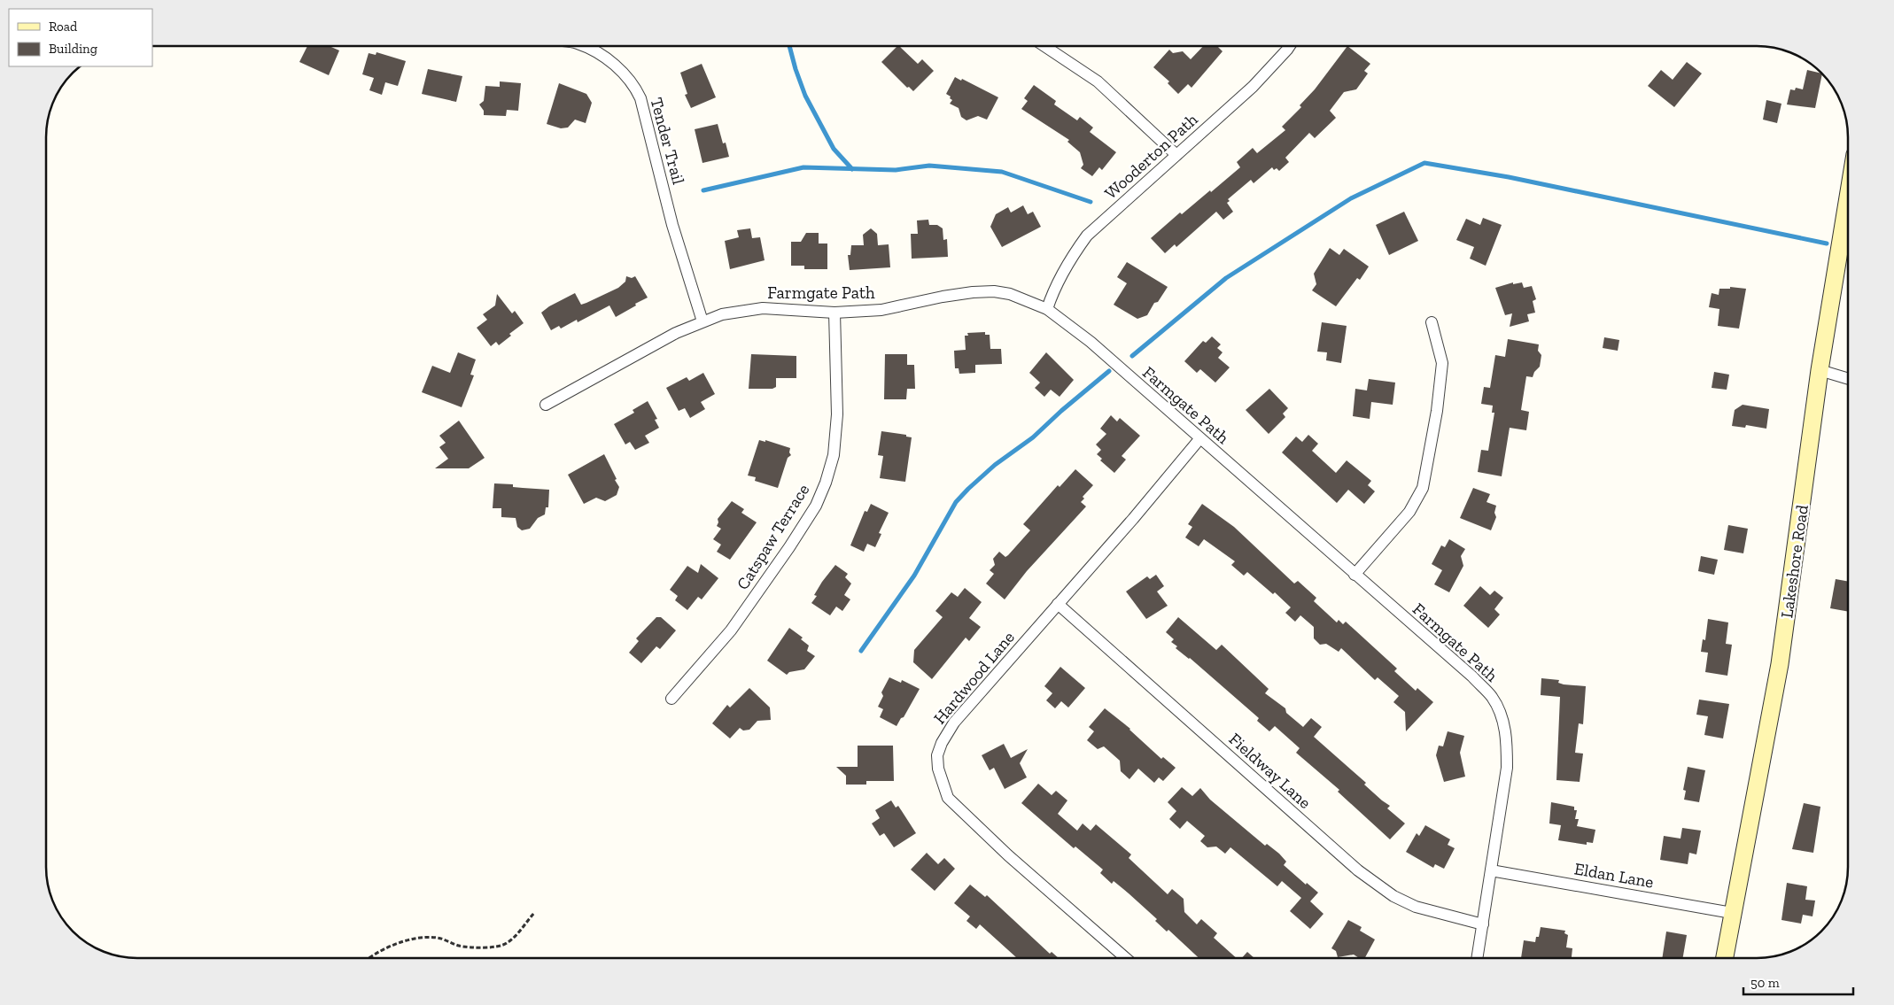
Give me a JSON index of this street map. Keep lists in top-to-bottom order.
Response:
{
  "streets": {
    "street": [
      "Tender Trail",
      "Wooderton Path",
      "Farmgate Path",
      "Catspaw Terrace",
      "Lakeshore Road",
      "Hardwood Lane",
      "Fieldway Lane",
      "Eldan Lane"
    ]
  },
  "crossings": [
    ["Tender Trail", "Farmgate Path"],
    ["Wooderton Path", "Farmgate Path"],
    ["Farmgate Path", "Catspaw Terrace"],
    ["Farmgate Path", "Hardwood Lane"],
    ["Farmgate Path", "Fieldway Lane"],
    ["Farmgate Path", "Eldan Lane"],
    ["Lakeshore Road", "Eldan Lane"],
    ["Hardwood Lane", "Fieldway Lane"]
  ],
  "legend": ["Road", "Building"],
  "scale_bar": "50 m"
}
